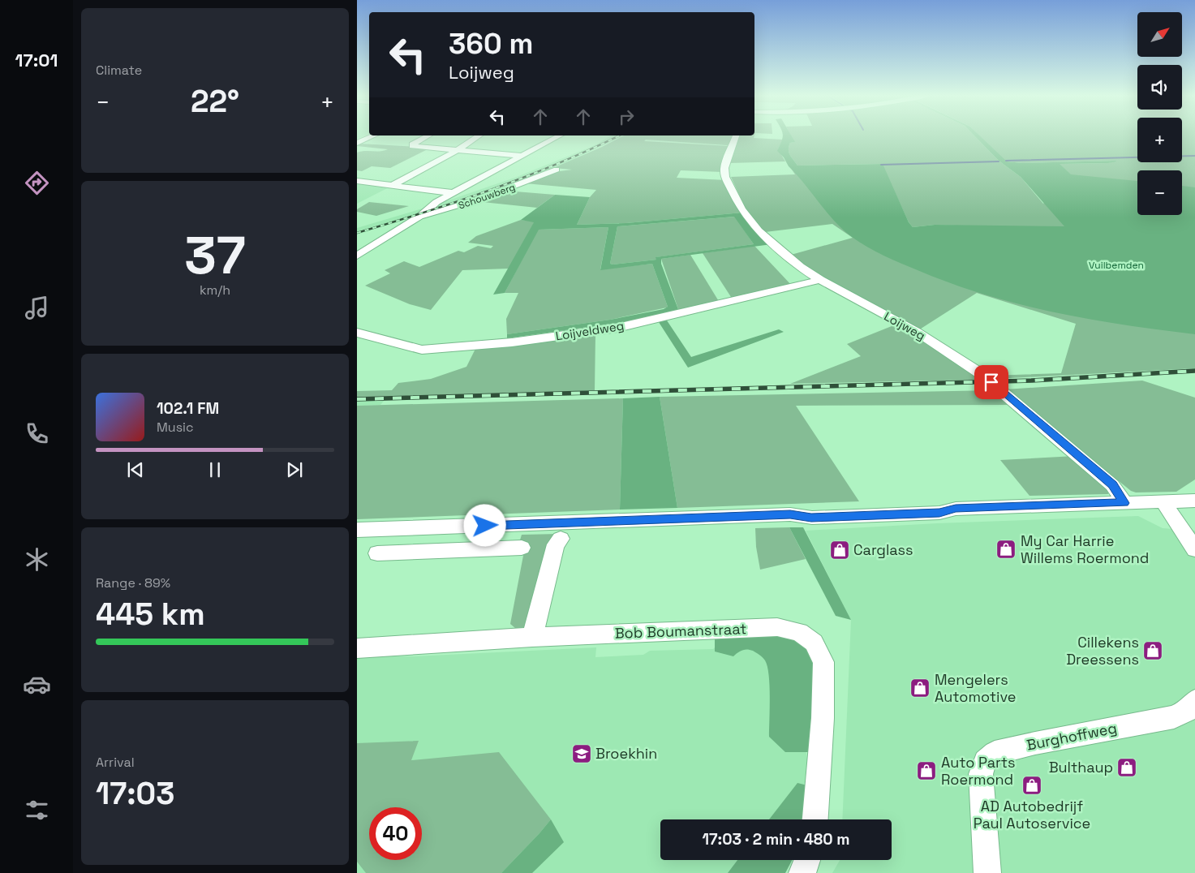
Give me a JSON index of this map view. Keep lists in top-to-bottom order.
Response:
{
  "streets": {
    "street": [
      "Schouwberg",
      "Loijweg",
      "Loijveldweg",
      "Bob Boumanstraat",
      "Burghoffweg"
    ]
  },
  "crossings": [
    ["Loijweg", "Loijveldweg"]
  ],
  "parks": ["Vuilbemden"],
  "places": {
    "shop": [
      "My Car Harrie Willems Roermond",
      "Carglass",
      "Cillekens Dreessens",
      "Mengelers Automotive",
      "Bulthaup",
      "Auto Parts Roermond",
      "AD Autobedrijf Paul Autoservice"
    ],
    "school or university": ["Broekhin"]
  },
  "north": "top right",
  "page": {
    "tabs": "17:01",
    "tile": [
      "Climate",
      ["37", "km/h"],
      ["Range · 89%", "445 km"],
      ["Arrival", "17:03"]
    ],
    "map_buttons": ["+", "−"],
    "turn": ["360 m", "Loijweg"],
    "heat": ["−", "22°", "+"],
    "song": ["102.1 FM", "Music"],
    "limit": "40",
    "trip": "17:03 · 2 min · 480 m"
  }
}
